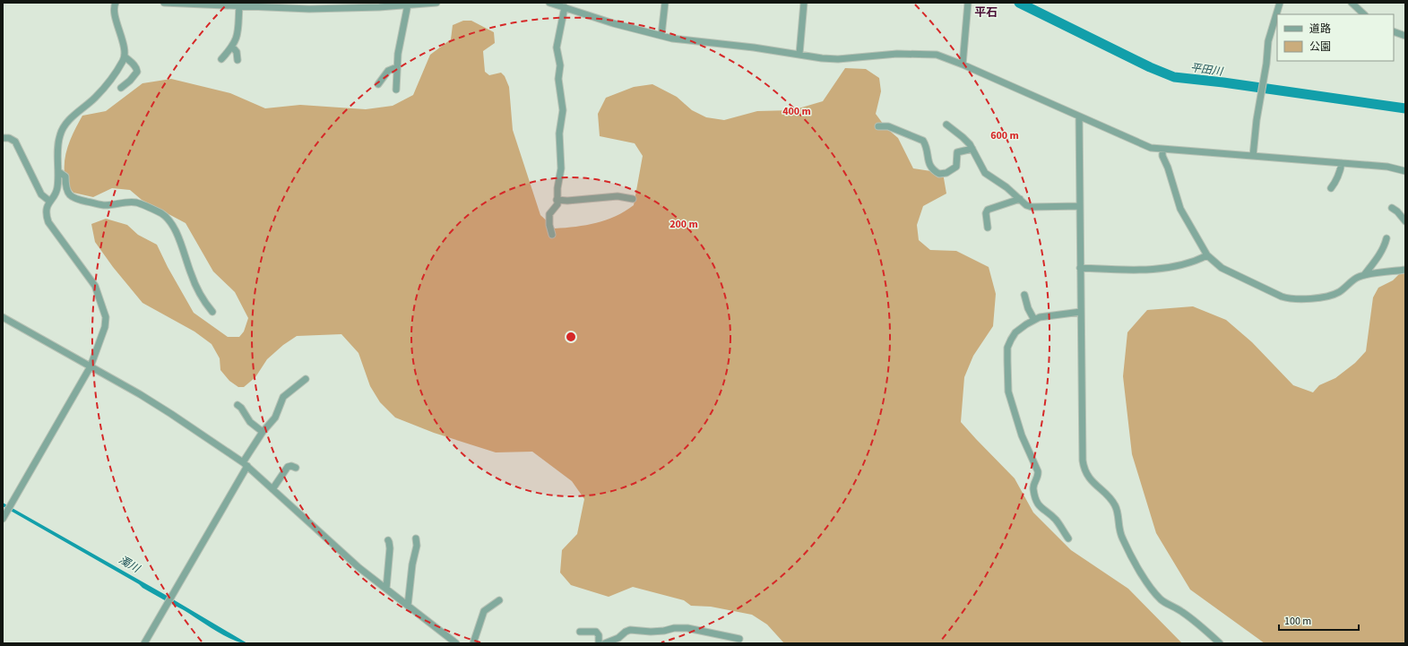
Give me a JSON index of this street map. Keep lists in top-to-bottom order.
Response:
{
  "districts": ["平石"],
  "water": ["平田川", "濁川"],
  "legend": ["道路", "公園"],
  "scale_bar": "100 m",
  "rings": ["400 m", "600 m", "200 m"]
}
